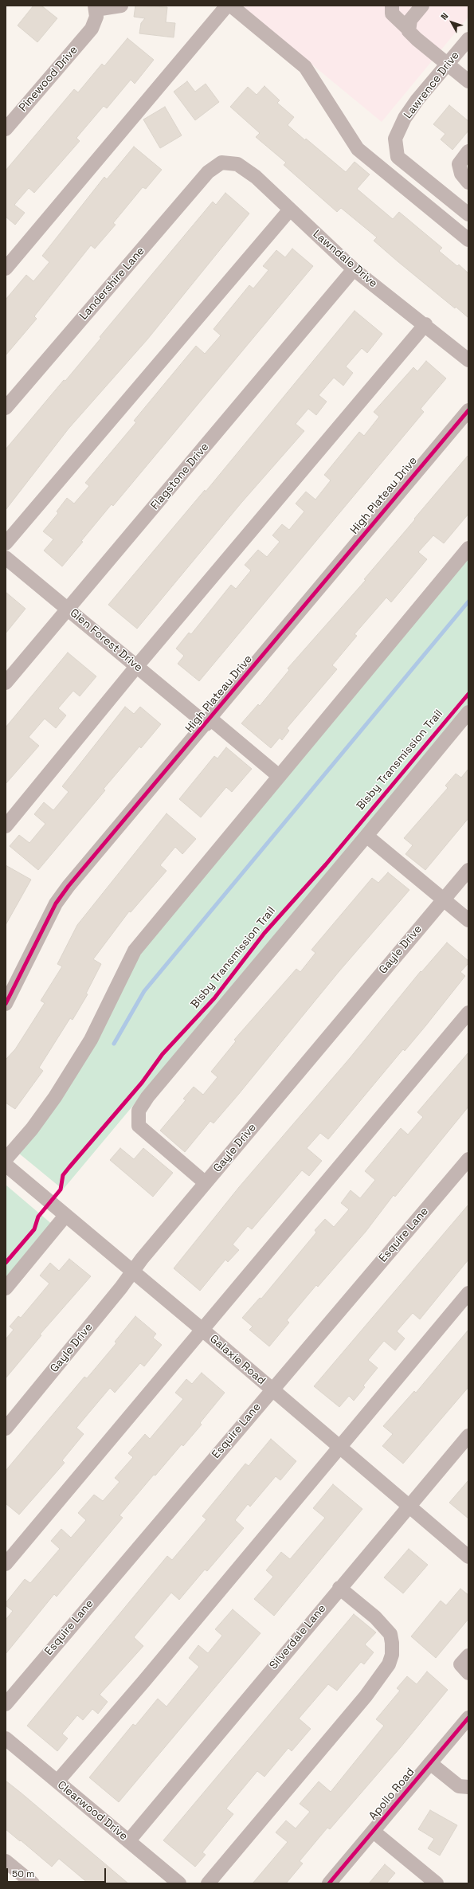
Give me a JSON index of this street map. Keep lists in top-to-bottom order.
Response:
{
  "streets": {
    "street": [
      "Pinewood Drive",
      "Lawrence Drive",
      "Lawndale Drive",
      "Landershire Lane",
      "Flagstone Drive",
      "High Plateau Drive",
      "Glen Forest Drive",
      "Gayle Drive",
      "Esquire Lane",
      "Galaxie Road",
      "Silverdale Lane",
      "Apollo Road",
      "Clearwood Drive"
    ],
    "cycle path": ["Bisby Transmission Trail"]
  },
  "crossings": [
    ["Lawndale Drive", "Landershire Lane"],
    ["Lawndale Drive", "Flagstone Drive"],
    ["Flagstone Drive", "Glen Forest Drive"],
    ["High Plateau Drive", "Glen Forest Drive"],
    ["Gayle Drive", "Galaxie Road"],
    ["Esquire Lane", "Galaxie Road"],
    ["Galaxie Road", "Silverdale Lane"],
    ["Silverdale Lane", "Clearwood Drive"]
  ],
  "scale_bar": "50 m",
  "north": "top left"
}
